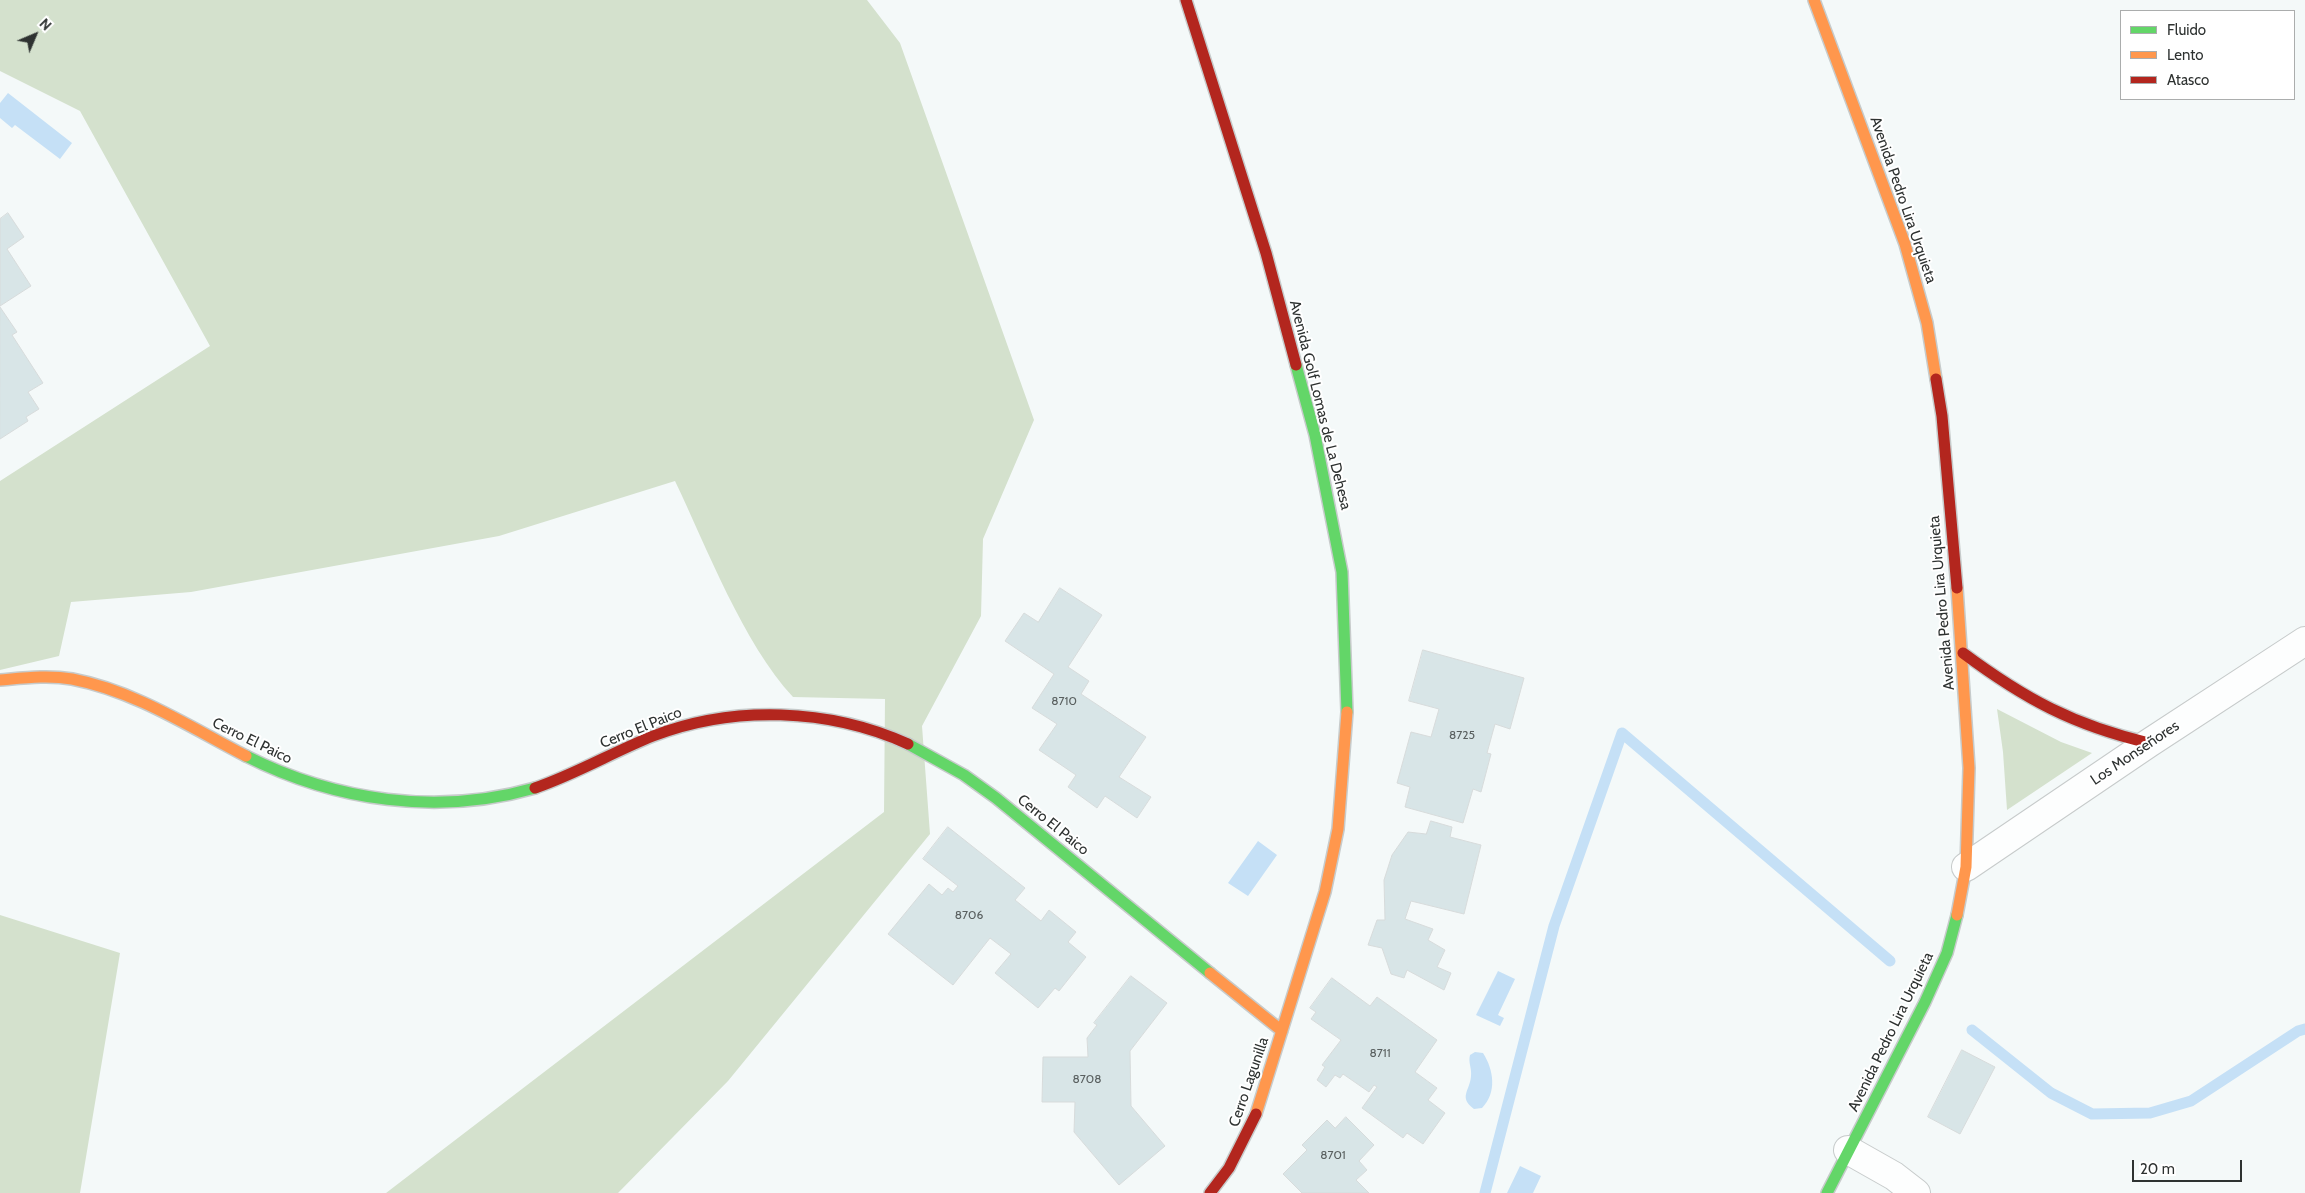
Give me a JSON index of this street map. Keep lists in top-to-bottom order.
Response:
{
  "streets": {
    "street": [
      "Avenida Pedro Lira Urquieta",
      "Avenida Golf Lomas de La Dehesa",
      "Cerro El Paico",
      "Los Monseñores",
      "Cerro Lagunilla"
    ]
  },
  "crossings": [
    ["Avenida Pedro Lira Urquieta", "Los Monseñores"],
    ["Avenida Golf Lomas de La Dehesa", "Cerro El Paico"],
    ["Avenida Golf Lomas de La Dehesa", "Cerro Lagunilla"],
    ["Cerro El Paico", "Cerro Lagunilla"]
  ],
  "house_numbers": [
    "8710",
    "8725",
    "8706",
    "8711",
    "8708",
    "8701"
  ],
  "legend": ["Fluido", "Lento", "Atasco"],
  "scale_bar": "20 m",
  "north": "top right"
}
